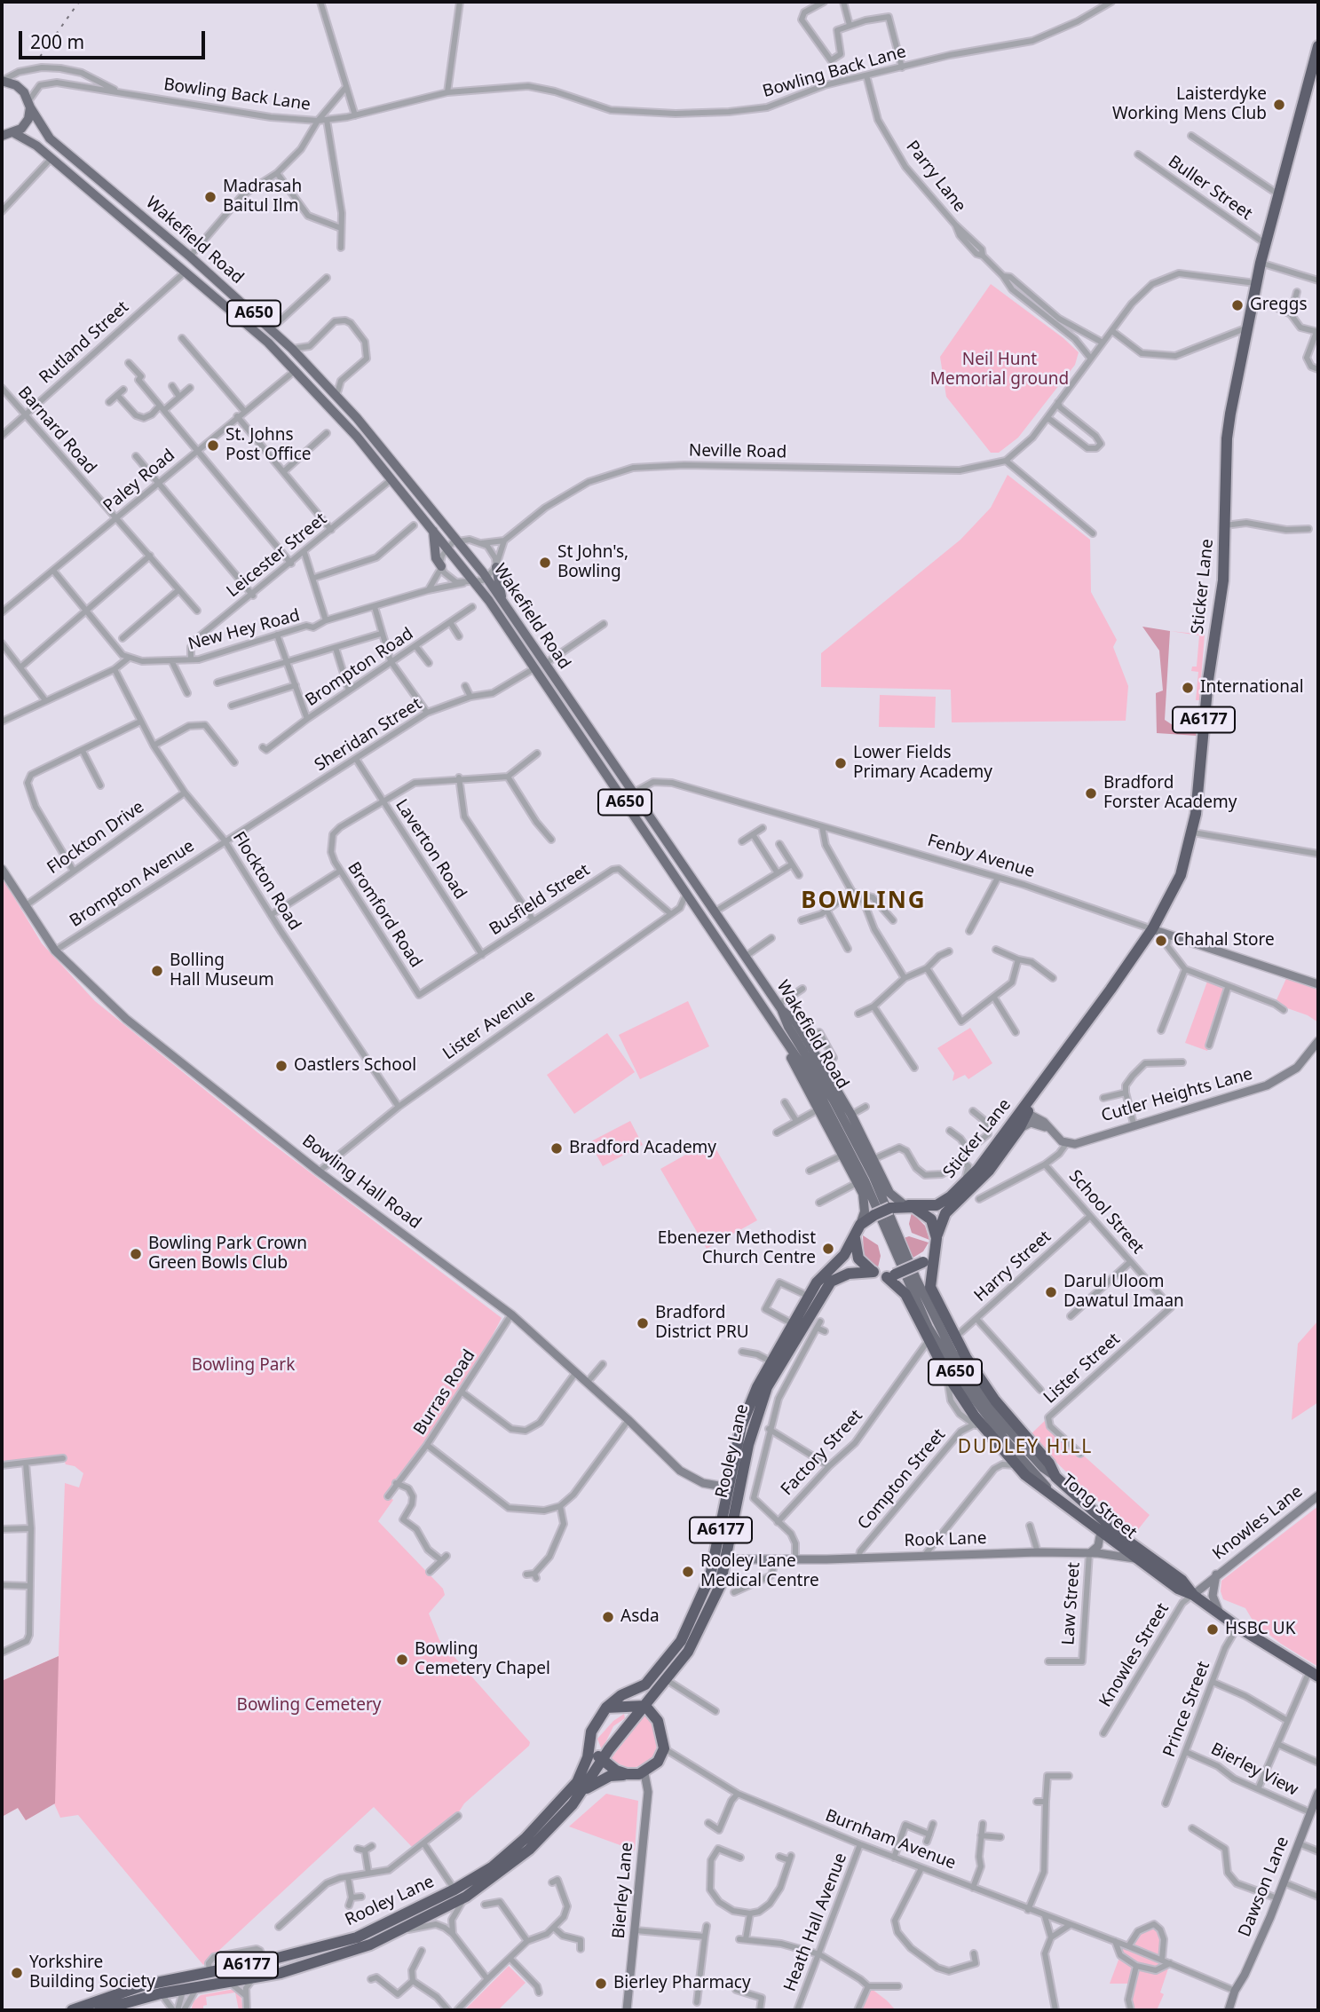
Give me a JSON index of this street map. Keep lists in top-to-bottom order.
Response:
{
  "streets": {
    "highway": [
      "A650",
      "Sticker Lane",
      "A6177",
      "Rooley Lane",
      "Tong Street"
    ],
    "main road": ["Wakefield Road"],
    "street": [
      "Bowling Back Lane",
      "Parry Lane",
      "Buller Street",
      "Rutland Street",
      "Barnard Road",
      "Neville Road",
      "Paley Road",
      "Leicester Street",
      "New Hey Road",
      "Brompton Road",
      "Sheridan Street",
      "Flockton Drive",
      "Laverton Road",
      "Fenby Avenue",
      "Flockton Road",
      "Brompton Avenue",
      "Busfield Street",
      "Bromford Road",
      "Lister Avenue",
      "Cutler Heights Lane",
      "Bowling Hall Road",
      "School Street",
      "Harry Street",
      "Lister Street",
      "Burras Road",
      "Factory Street",
      "Compton Street",
      "Knowles Lane",
      "Rook Lane",
      "Law Street",
      "Knowles Street",
      "Prince Street",
      "Bierley View",
      "Burnham Avenue",
      "Dawson Lane",
      "Bierley Lane",
      "Heath Hall Avenue"
    ]
  },
  "crossings": [
    ["Bowling Back Lane", "Parry Lane"],
    ["Bowling Back Lane", "Wakefield Road"],
    ["Bowling Back Lane", "A650"],
    ["Buller Street", "Sticker Lane"],
    ["Wakefield Road", "A650"],
    ["Wakefield Road", "Rutland Street"],
    ["Wakefield Road", "Paley Road"],
    ["Wakefield Road", "Leicester Street"],
    ["Wakefield Road", "New Hey Road"],
    ["Wakefield Road", "Sheridan Street"],
    ["Wakefield Road", "Fenby Avenue"],
    ["Wakefield Road", "Tong Street"],
    ["A650", "Sticker Lane"],
    ["A650", "Rooley Lane"],
    ["Rutland Street", "Barnard Road"],
    ["Barnard Road", "Paley Road"],
    ["Leicester Street", "New Hey Road"],
    ["Sticker Lane", "Fenby Avenue"],
    ["Sticker Lane", "Rooley Lane"],
    ["Sheridan Street", "Laverton Road"],
    ["Sheridan Street", "Flockton Road"],
    ["Sheridan Street", "Brompton Avenue"],
    ["Flockton Drive", "Flockton Road"],
    ["Flockton Drive", "Bowling Hall Road"],
    ["Laverton Road", "Busfield Street"],
    ["Laverton Road", "Bromford Road"],
    ["Flockton Road", "Brompton Avenue"],
    ["Flockton Road", "Lister Avenue"],
    ["Brompton Avenue", "Bowling Hall Road"],
    ["Busfield Street", "Bromford Road"],
    ["Busfield Street", "Lister Avenue"],
    ["Lister Avenue", "Bowling Hall Road"],
    ["Bowling Hall Road", "Burras Road"],
    ["Bowling Hall Road", "Rooley Lane"],
    ["School Street", "Harry Street"],
    ["School Street", "Lister Street"],
    ["Rooley Lane", "Rook Lane"],
    ["Compton Street", "Rook Lane"],
    ["Tong Street", "Knowles Lane"],
    ["Tong Street", "Rook Lane"],
    ["Tong Street", "Knowles Street"],
    ["Tong Street", "Prince Street"],
    ["Knowles Lane", "Knowles Street"],
    ["Rook Lane", "Law Street"],
    ["Prince Street", "Bierley View"],
    ["Bierley View", "Dawson Lane"],
    ["Burnham Avenue", "Dawson Lane"],
    ["Burnham Avenue", "Heath Hall Avenue"]
  ],
  "districts": ["BOWLING", "DUDLEY HILL"],
  "parks": ["Neil Hunt Memorial ground", "Bowling Park", "Bowling Cemetery"],
  "places": [
    "Laisterdyke Working Mens Club",
    "Madrasah Baitul Ilm",
    "Greggs",
    "St. Johns Post Office",
    "St John's, Bowling",
    "International",
    "Lower Fields Primary Academy",
    "Bradford Forster Academy",
    "Chahal Store",
    "Bolling Hall Museum",
    "Oastlers School",
    "Bradford Academy",
    "Ebenezer Methodist Church Centre",
    "Bowling Park Crown Green Bowls Club",
    "Darul Uloom Dawatul Imaan",
    "Bradford District PRU",
    "Rooley Lane Medical Centre",
    "Asda",
    "HSBC UK",
    "Bowling Cemetery Chapel",
    "Yorkshire Building Society",
    "Bierley Pharmacy"
  ],
  "scale_bar": "200 m"
}
